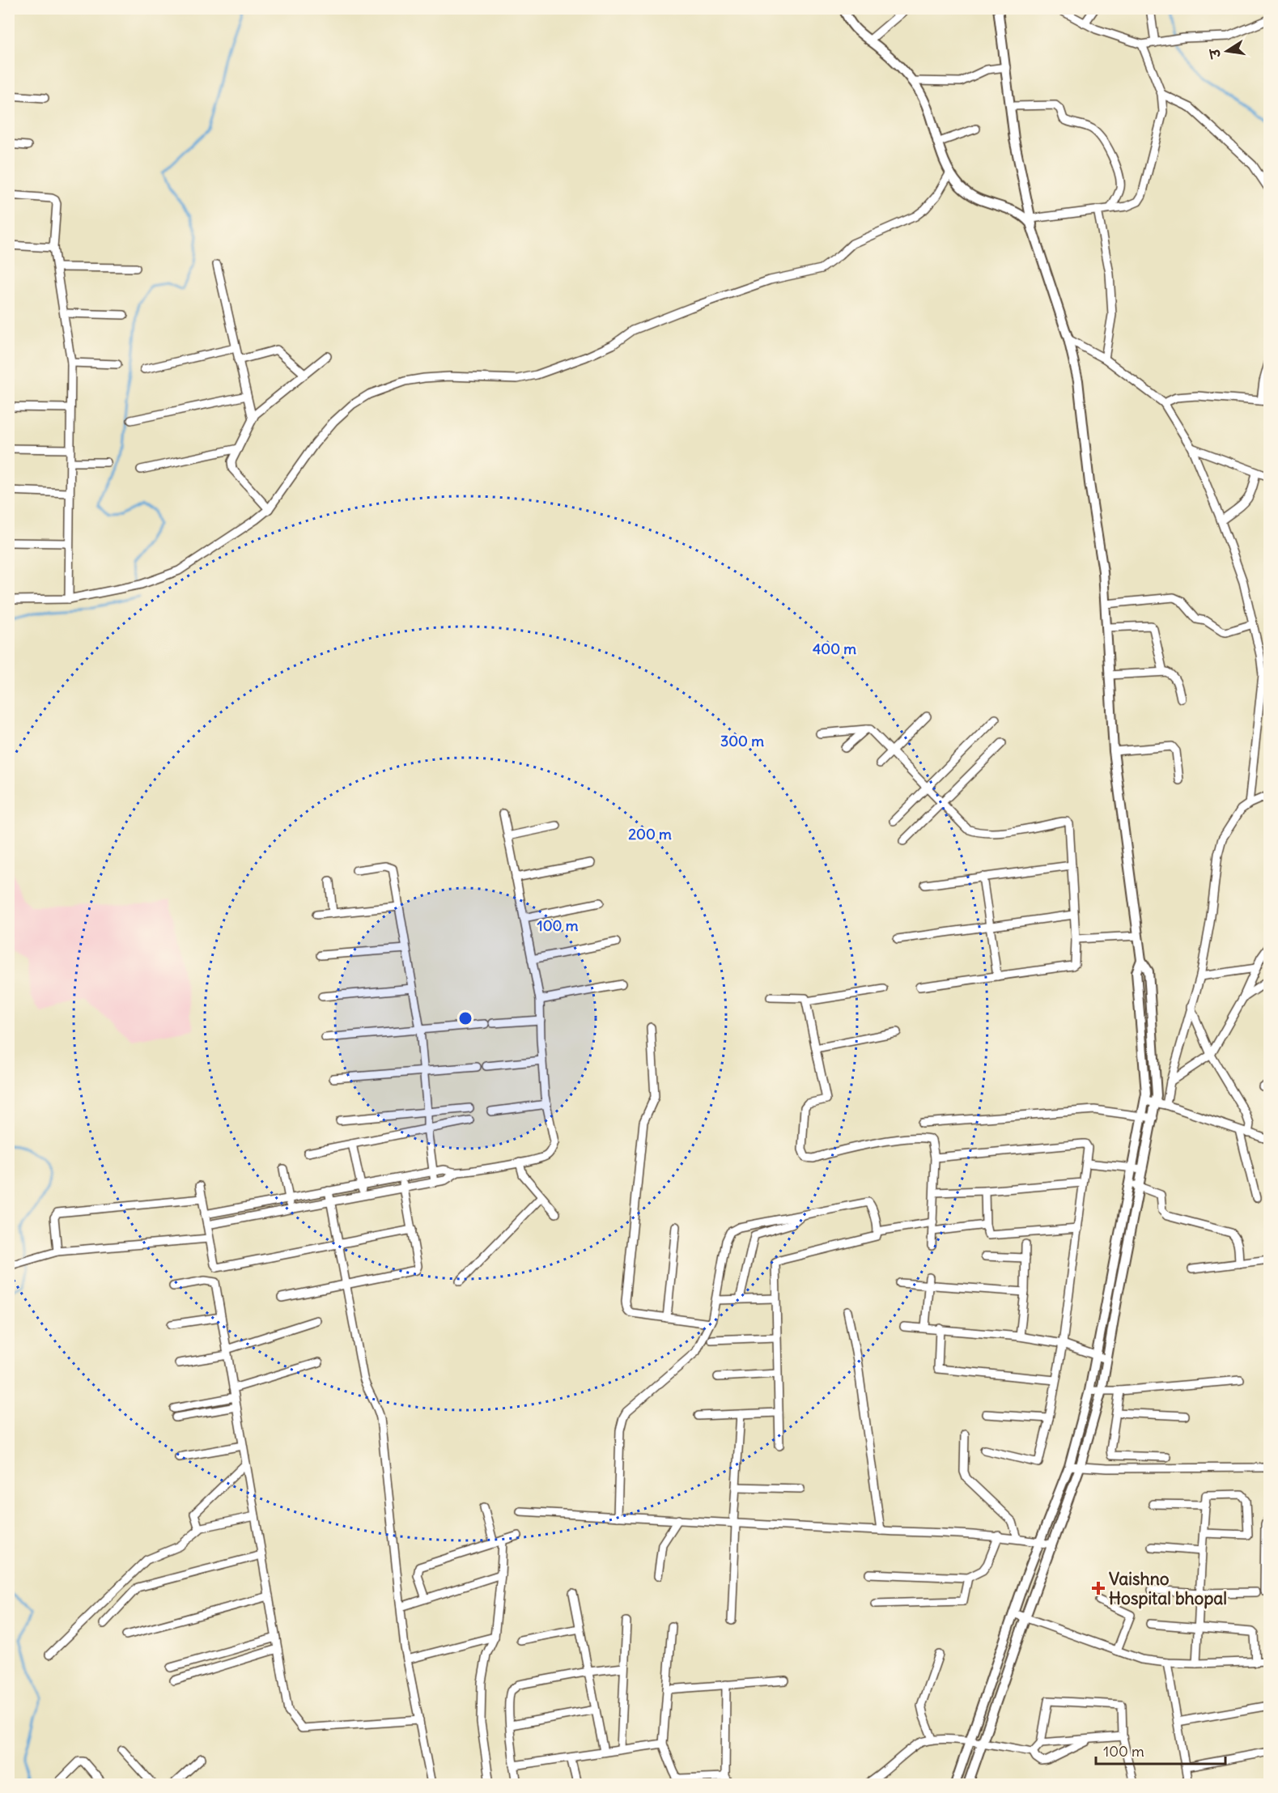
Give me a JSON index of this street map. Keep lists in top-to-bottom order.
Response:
{
  "places": {
    "health": ["Vaishno Hospital bhopal"]
  },
  "scale_bar": "100 m",
  "north": "left",
  "rings": [
    "400 m",
    "300 m",
    "200 m",
    "100 m"
  ]
}
